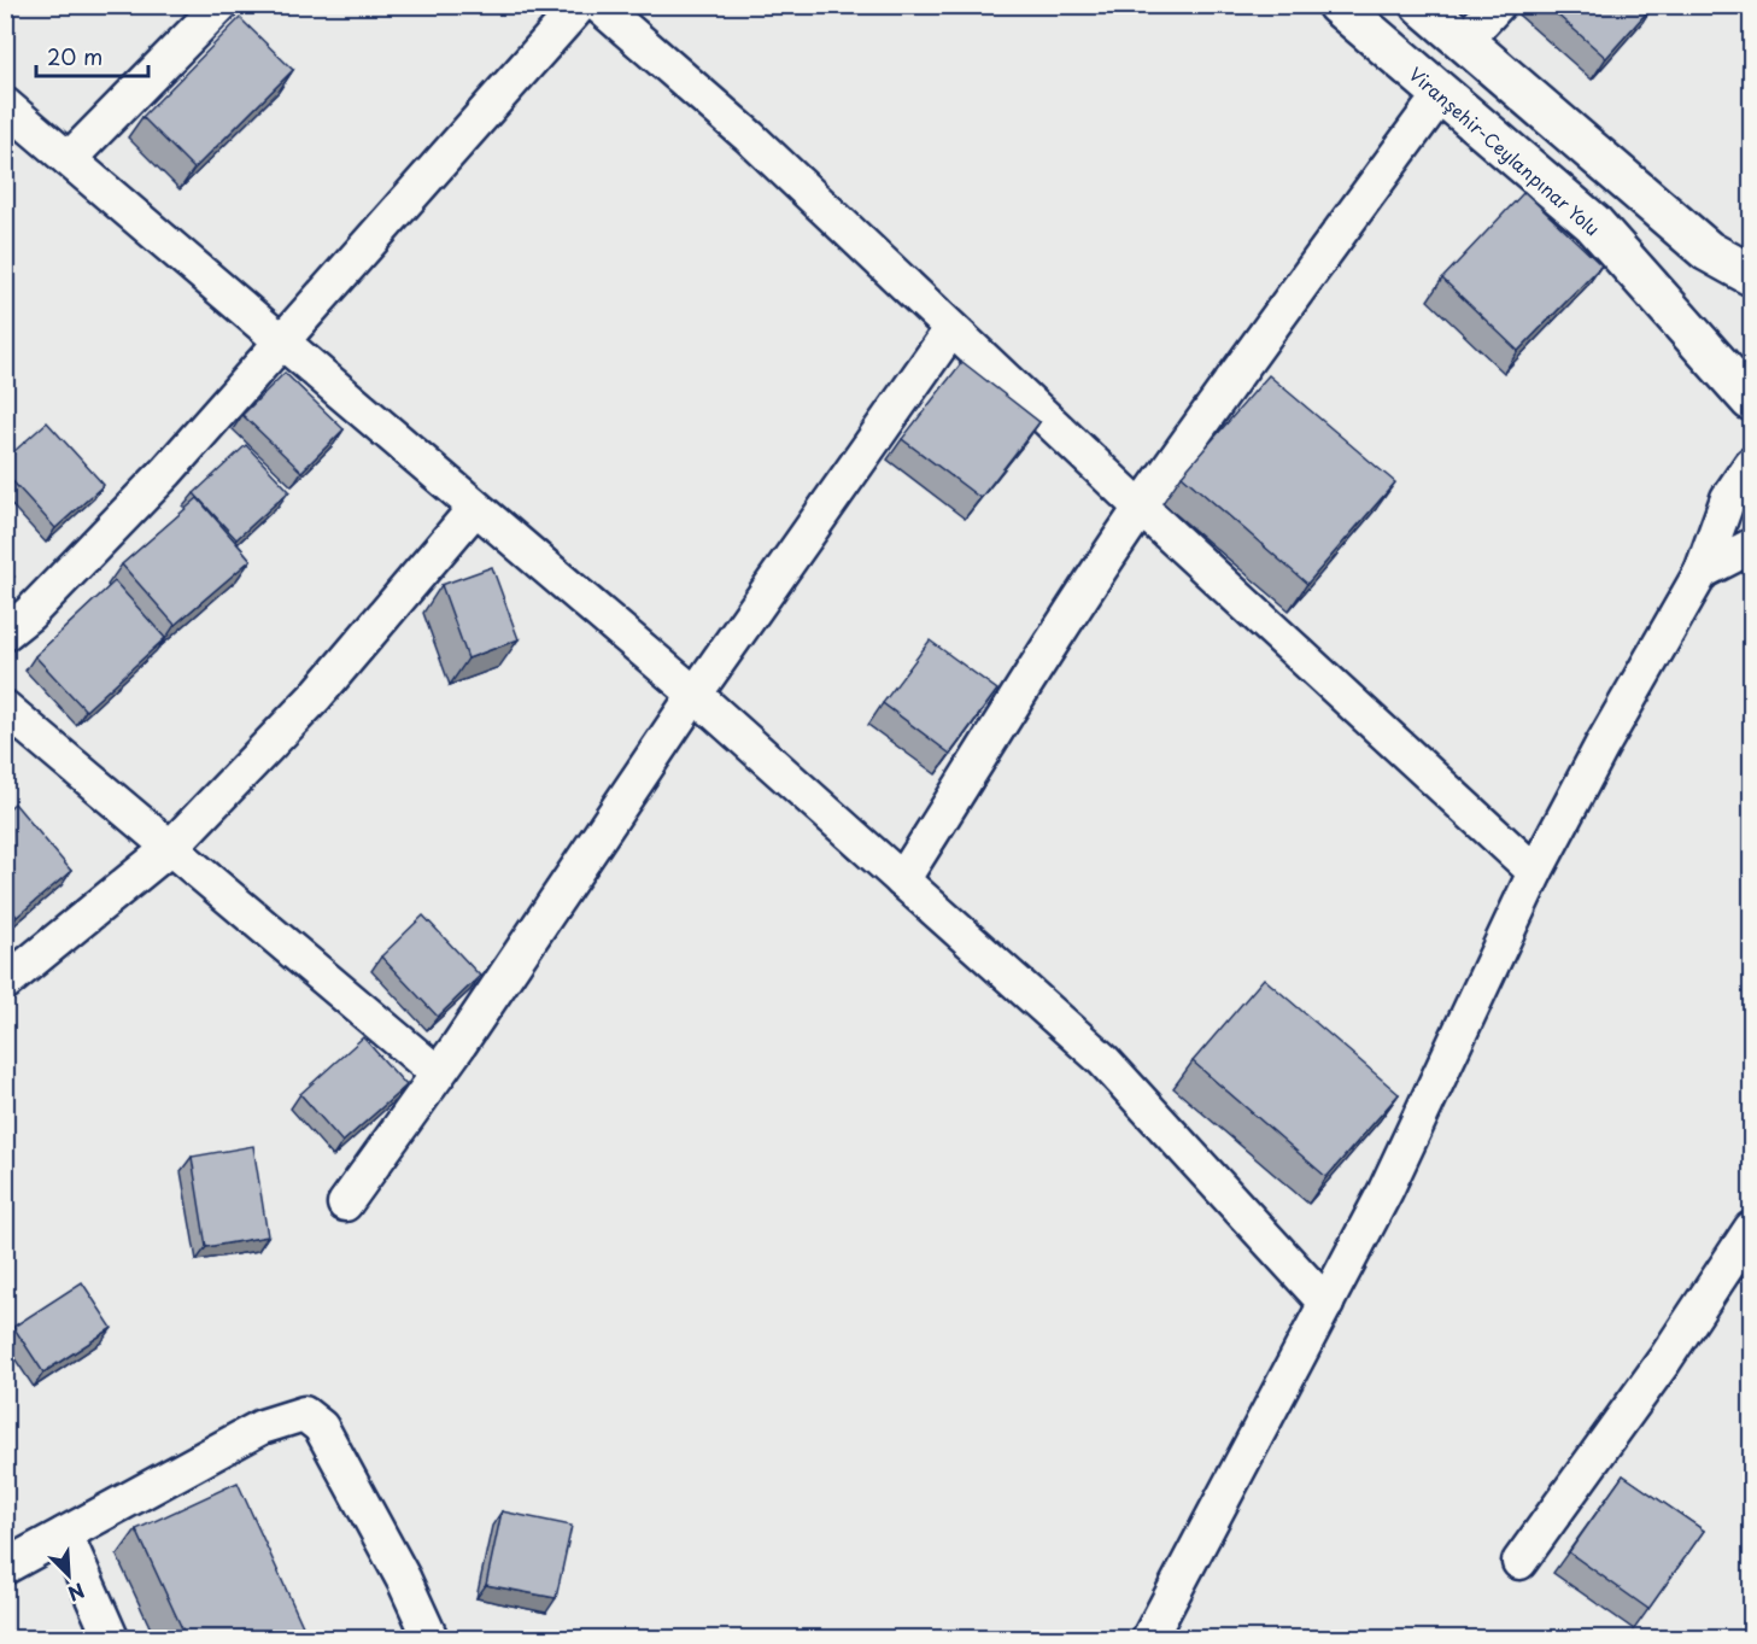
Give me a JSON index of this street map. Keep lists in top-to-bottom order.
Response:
{
  "streets": {
    "main road": ["Viranşehir-Ceylanpınar Yolu"]
  },
  "scale_bar": "20 m",
  "north": "bottom right"
}
